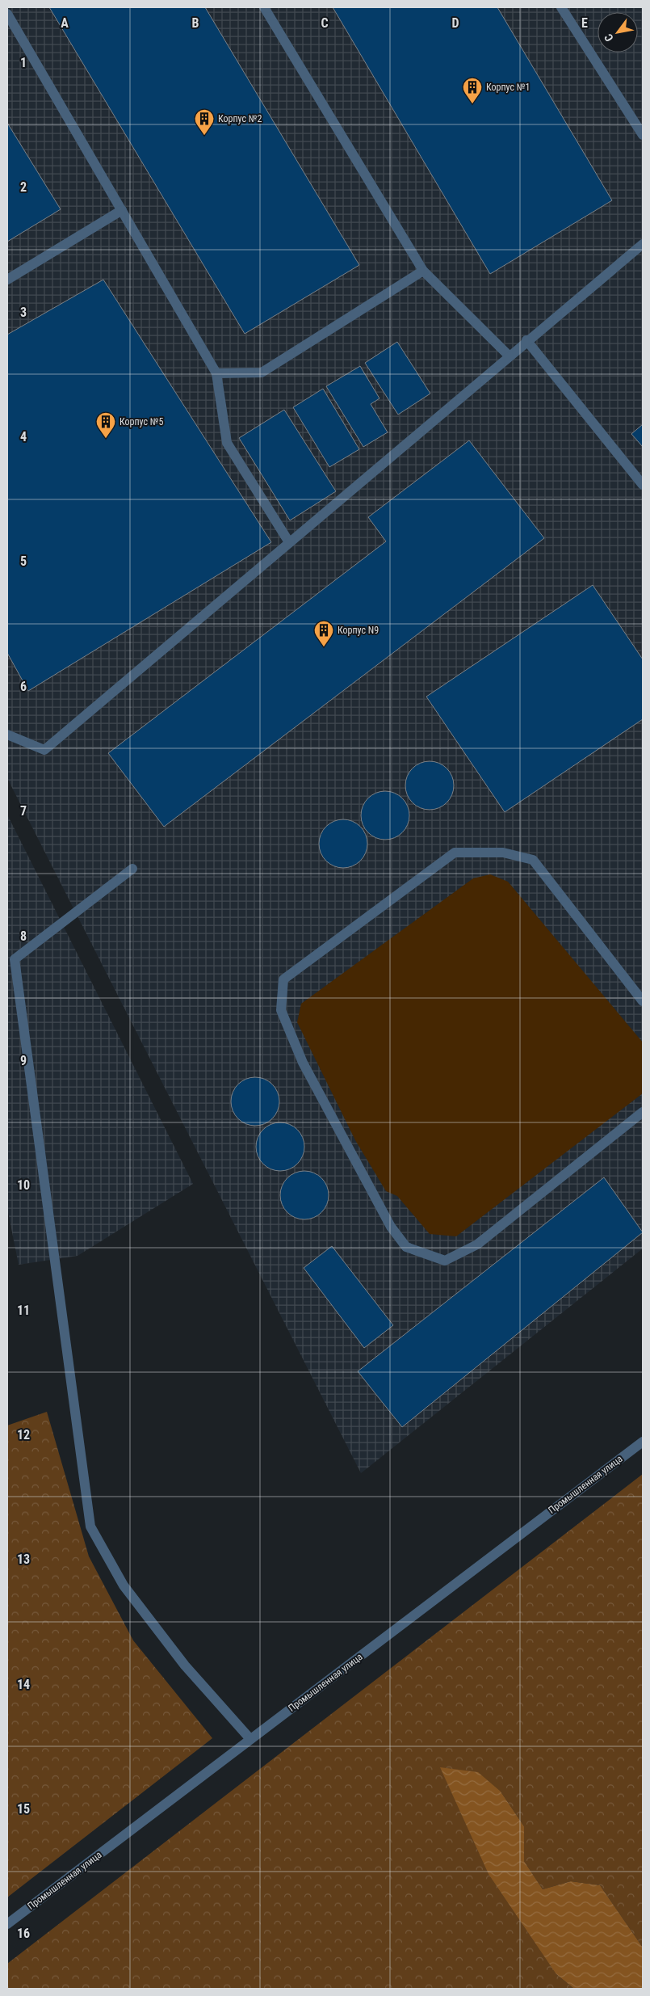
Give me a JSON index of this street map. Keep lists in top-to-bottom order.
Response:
{
  "streets": {
    "street": ["Промышленная улица"]
  },
  "places": {
    "building": [
      "Корпус №1",
      "Корпус №2",
      "Корпус №5",
      "Корпус N9"
    ]
  },
  "north": "bottom left",
  "grid": {
    "columns": [
      "A",
      "B",
      "C",
      "D",
      "E"
    ],
    "rows": [
      "1",
      "2",
      "3",
      "4",
      "5",
      "6",
      "7",
      "8",
      "9",
      "10",
      "11",
      "12",
      "13",
      "14",
      "15",
      "16"
    ]
  }
}
